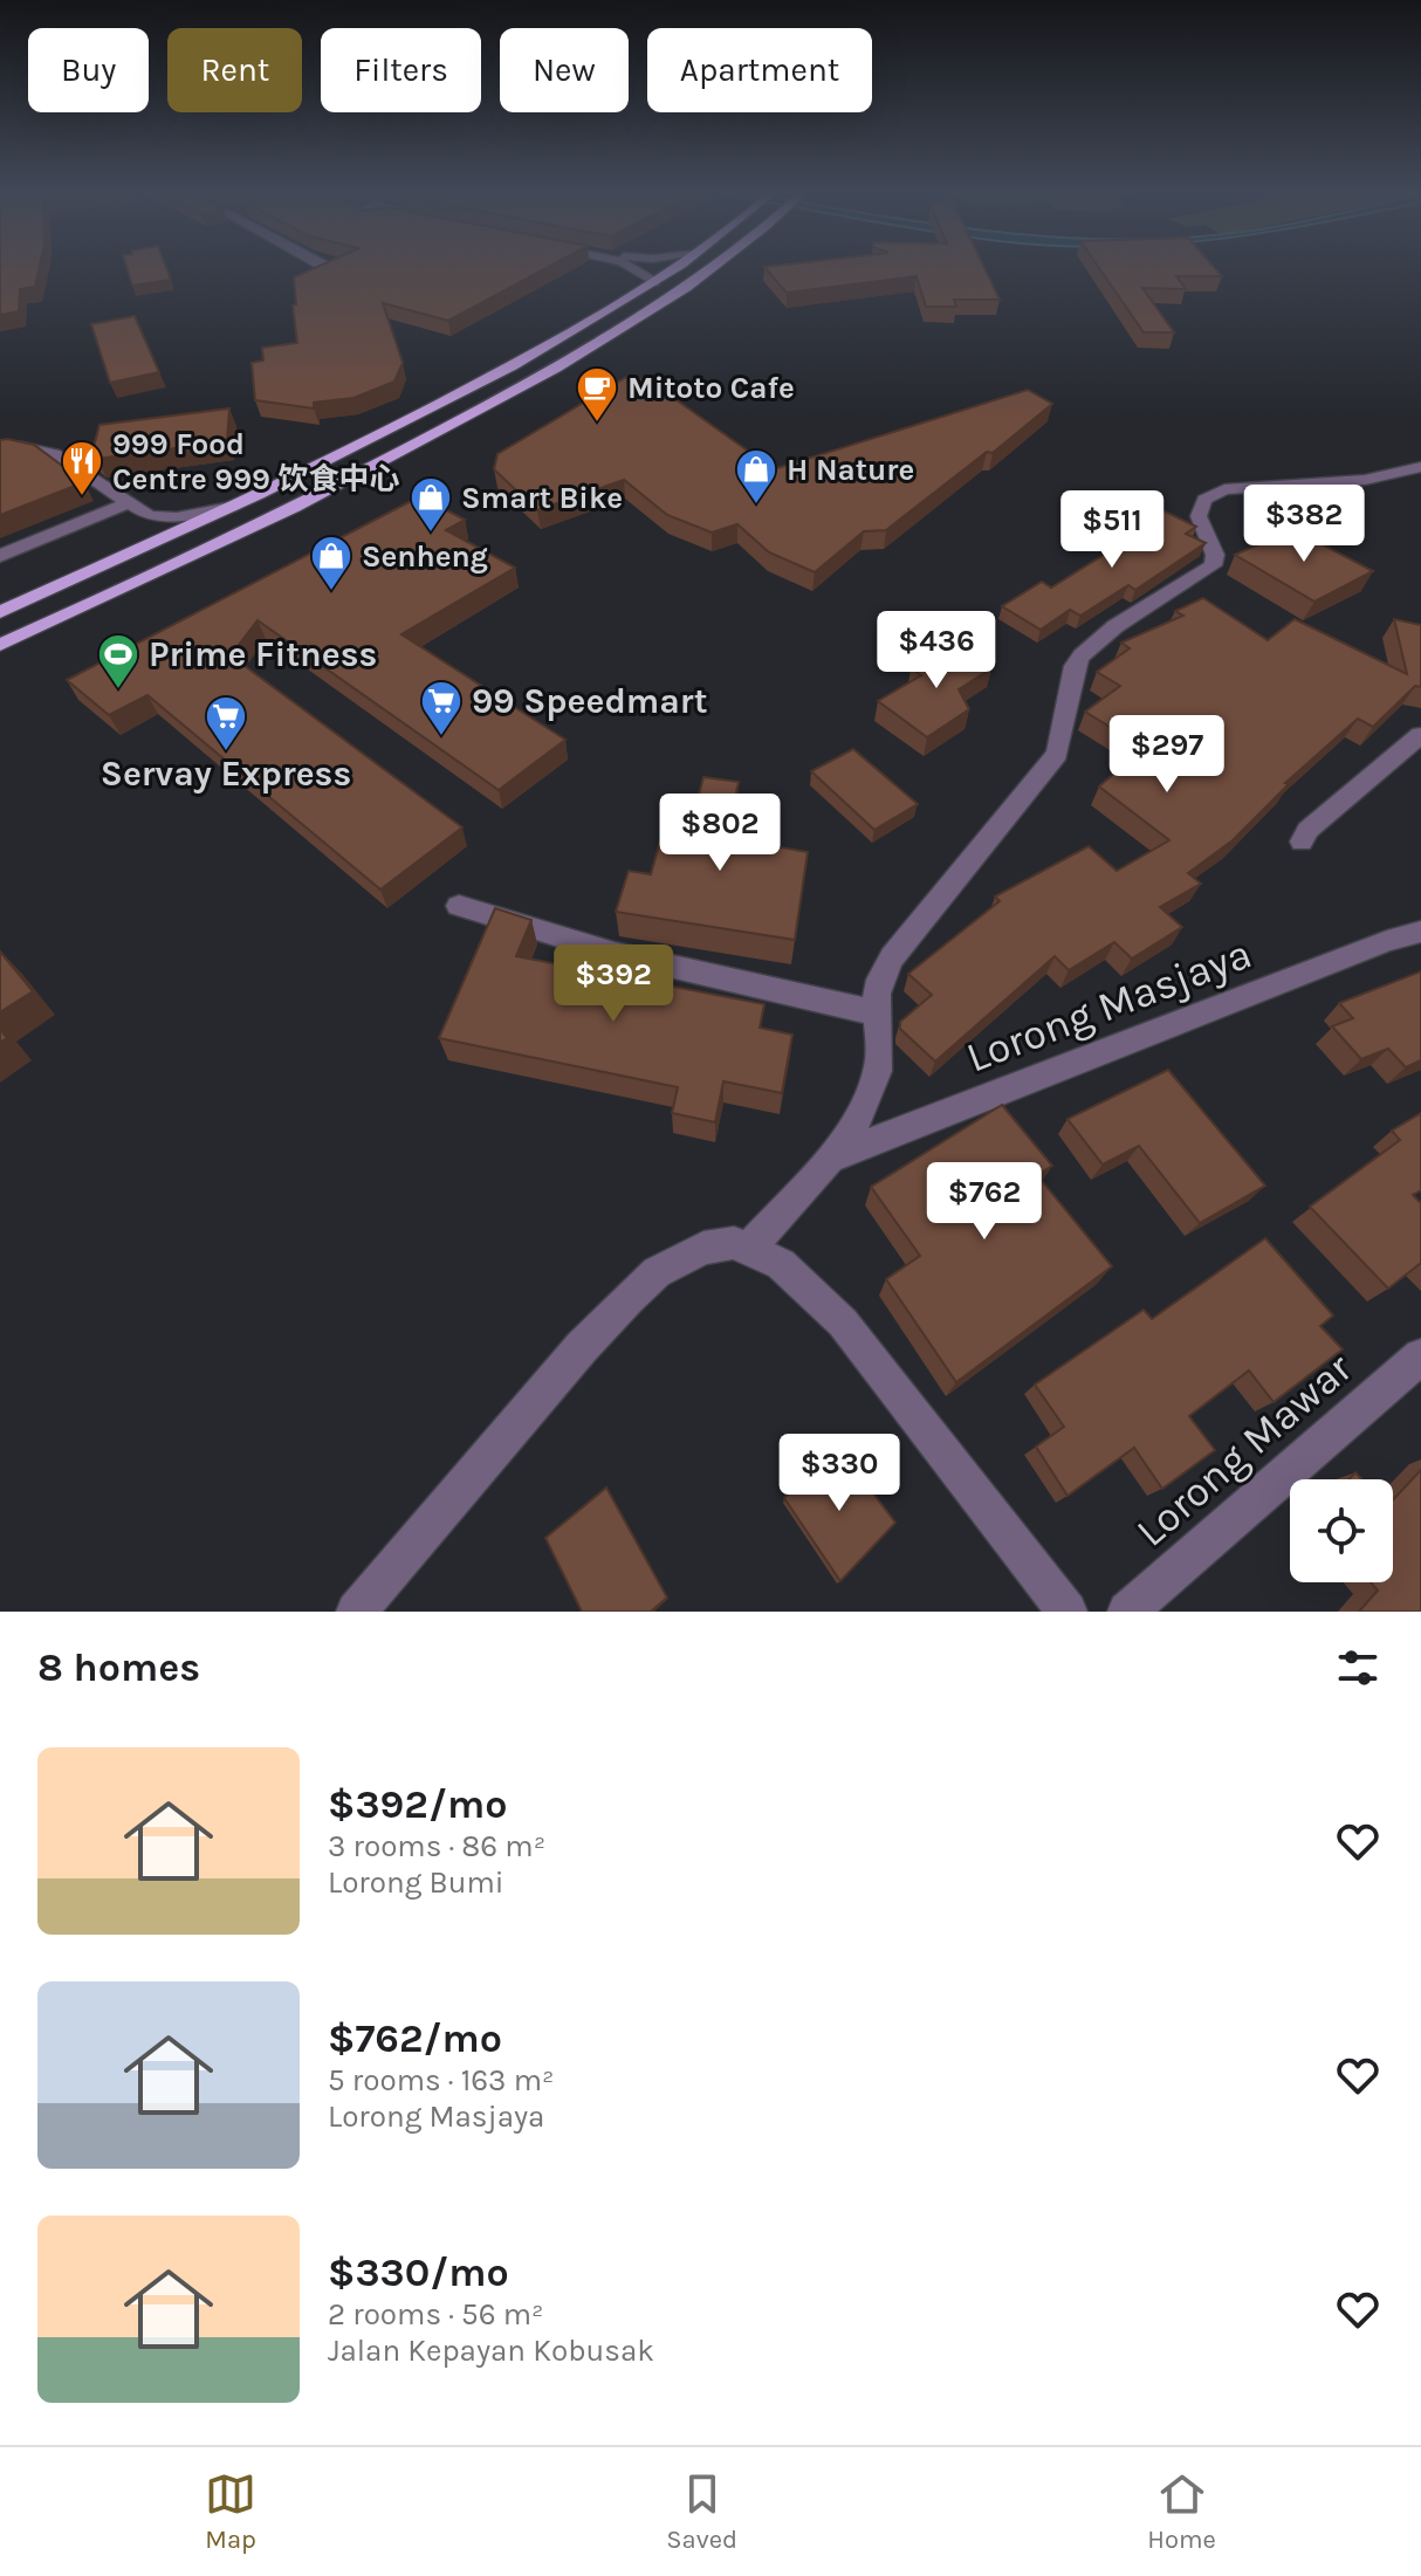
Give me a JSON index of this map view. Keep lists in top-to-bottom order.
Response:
{
  "streets": {
    "street": ["Lorong Masjaya", "Lorong Mawar"]
  },
  "places": {
    "cafe": ["Mitoto Cafe"],
    "restaurant": ["999 Food Centre 999 饮食中心"],
    "shop": ["H Nature", "Smart Bike", "Senheng"],
    "sports": ["Prime Fitness"],
    "supermarket": ["99 Speedmart", "Servay Express"]
  },
  "page": {
    "chip": [
      "Buy",
      "Rent",
      "Filters",
      "New",
      "Apartment"
    ],
    "price": [
      "$382",
      "$511",
      "$436",
      "$297",
      "$802",
      "$392",
      "$762",
      "$330"
    ],
    "heading": "8 homes",
    "list": [
      {
        "name": "$392/mo",
        "note": "3 rooms · 86 m² · Lorong Bumi"
      },
      {
        "name": "$762/mo",
        "note": "5 rooms · 163 m² · Lorong Masjaya"
      },
      {
        "name": "$330/mo",
        "note": "2 rooms · 56 m² · Jalan Kepayan Kobusak"
      }
    ],
    "tabs": ["Map", "Saved", "Home"]
  }
}
